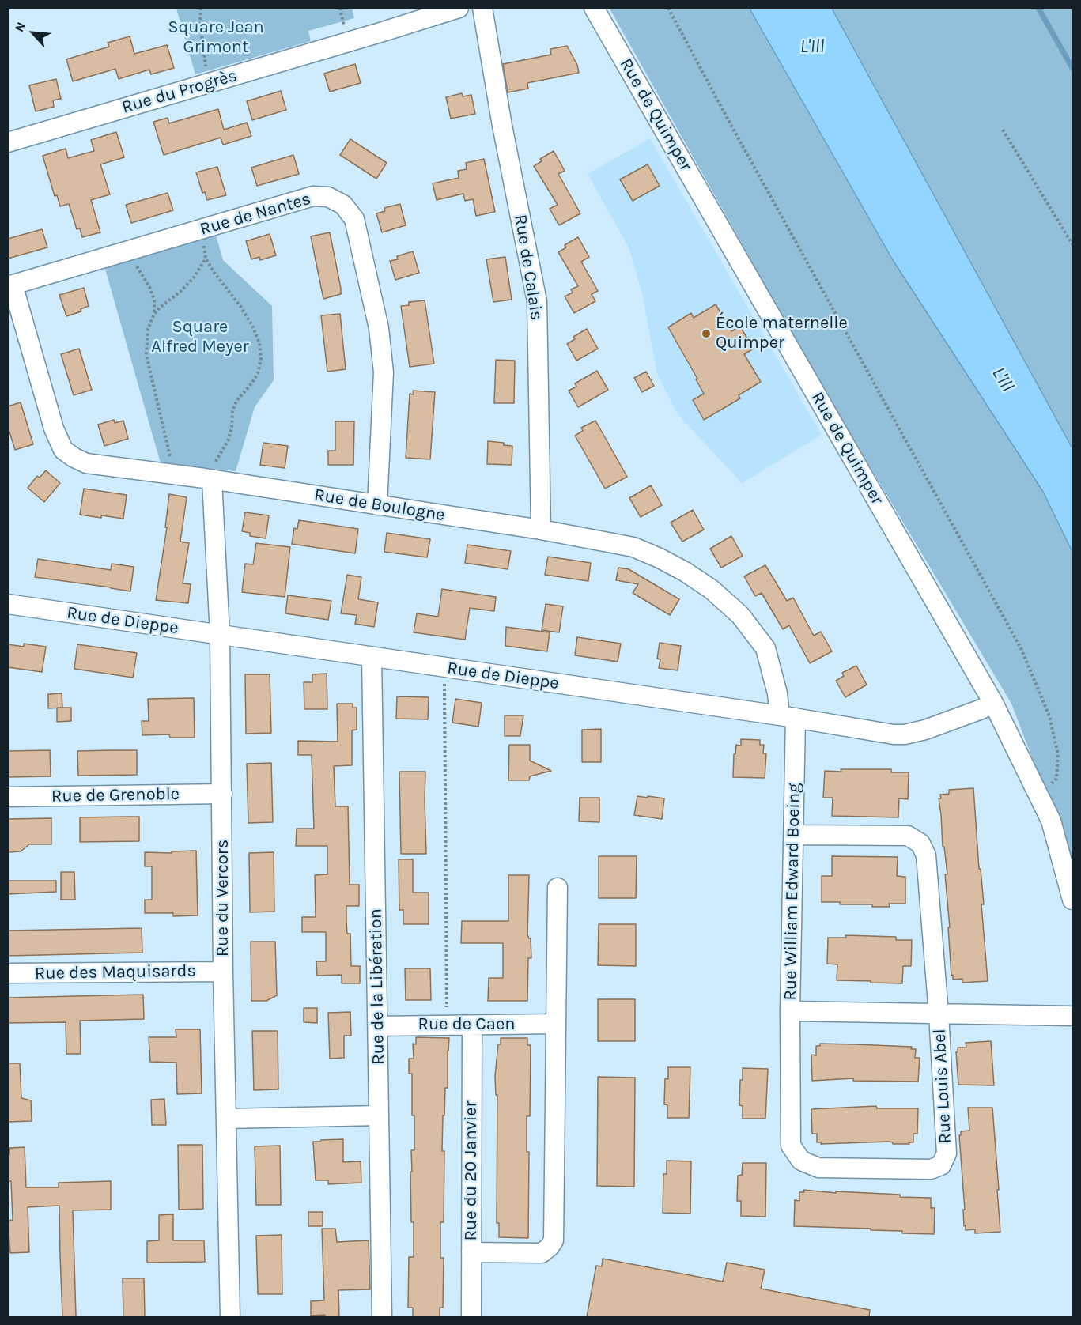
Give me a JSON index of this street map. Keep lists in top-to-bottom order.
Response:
{
  "streets": {
    "street": [
      "Rue du Progrès",
      "Rue de Quimper",
      "Rue de Nantes",
      "Rue de Calais",
      "Rue de Boulogne",
      "Rue de Dieppe",
      "Rue de Grenoble",
      "Rue William Edward Boeing",
      "Rue du Vercors",
      "Rue des Maquisards",
      "Rue de la Libération",
      "Rue de Caen",
      "Rue Louis Abel",
      "Rue du 20 Janvier"
    ]
  },
  "crossings": [
    ["Rue de Quimper", "Rue de Dieppe"],
    ["Rue de Nantes", "Rue de Boulogne"],
    ["Rue de Calais", "Rue de Boulogne"],
    ["Rue de Boulogne", "Rue de Dieppe"],
    ["Rue de Boulogne", "Rue William Edward Boeing"],
    ["Rue de Boulogne", "Rue du Vercors"],
    ["Rue de Dieppe", "Rue William Edward Boeing"],
    ["Rue de Dieppe", "Rue du Vercors"],
    ["Rue de Dieppe", "Rue de la Libération"],
    ["Rue de Grenoble", "Rue du Vercors"],
    ["Rue William Edward Boeing", "Rue Louis Abel"],
    ["Rue du Vercors", "Rue des Maquisards"],
    ["Rue de la Libération", "Rue de Caen"],
    ["Rue de Caen", "Rue du 20 Janvier"]
  ],
  "water": ["L'Ill"],
  "parks": ["Square Jean Grimont", "Square Alfred Meyer"],
  "places": ["École maternelle Quimper"],
  "north": "top left"
}
